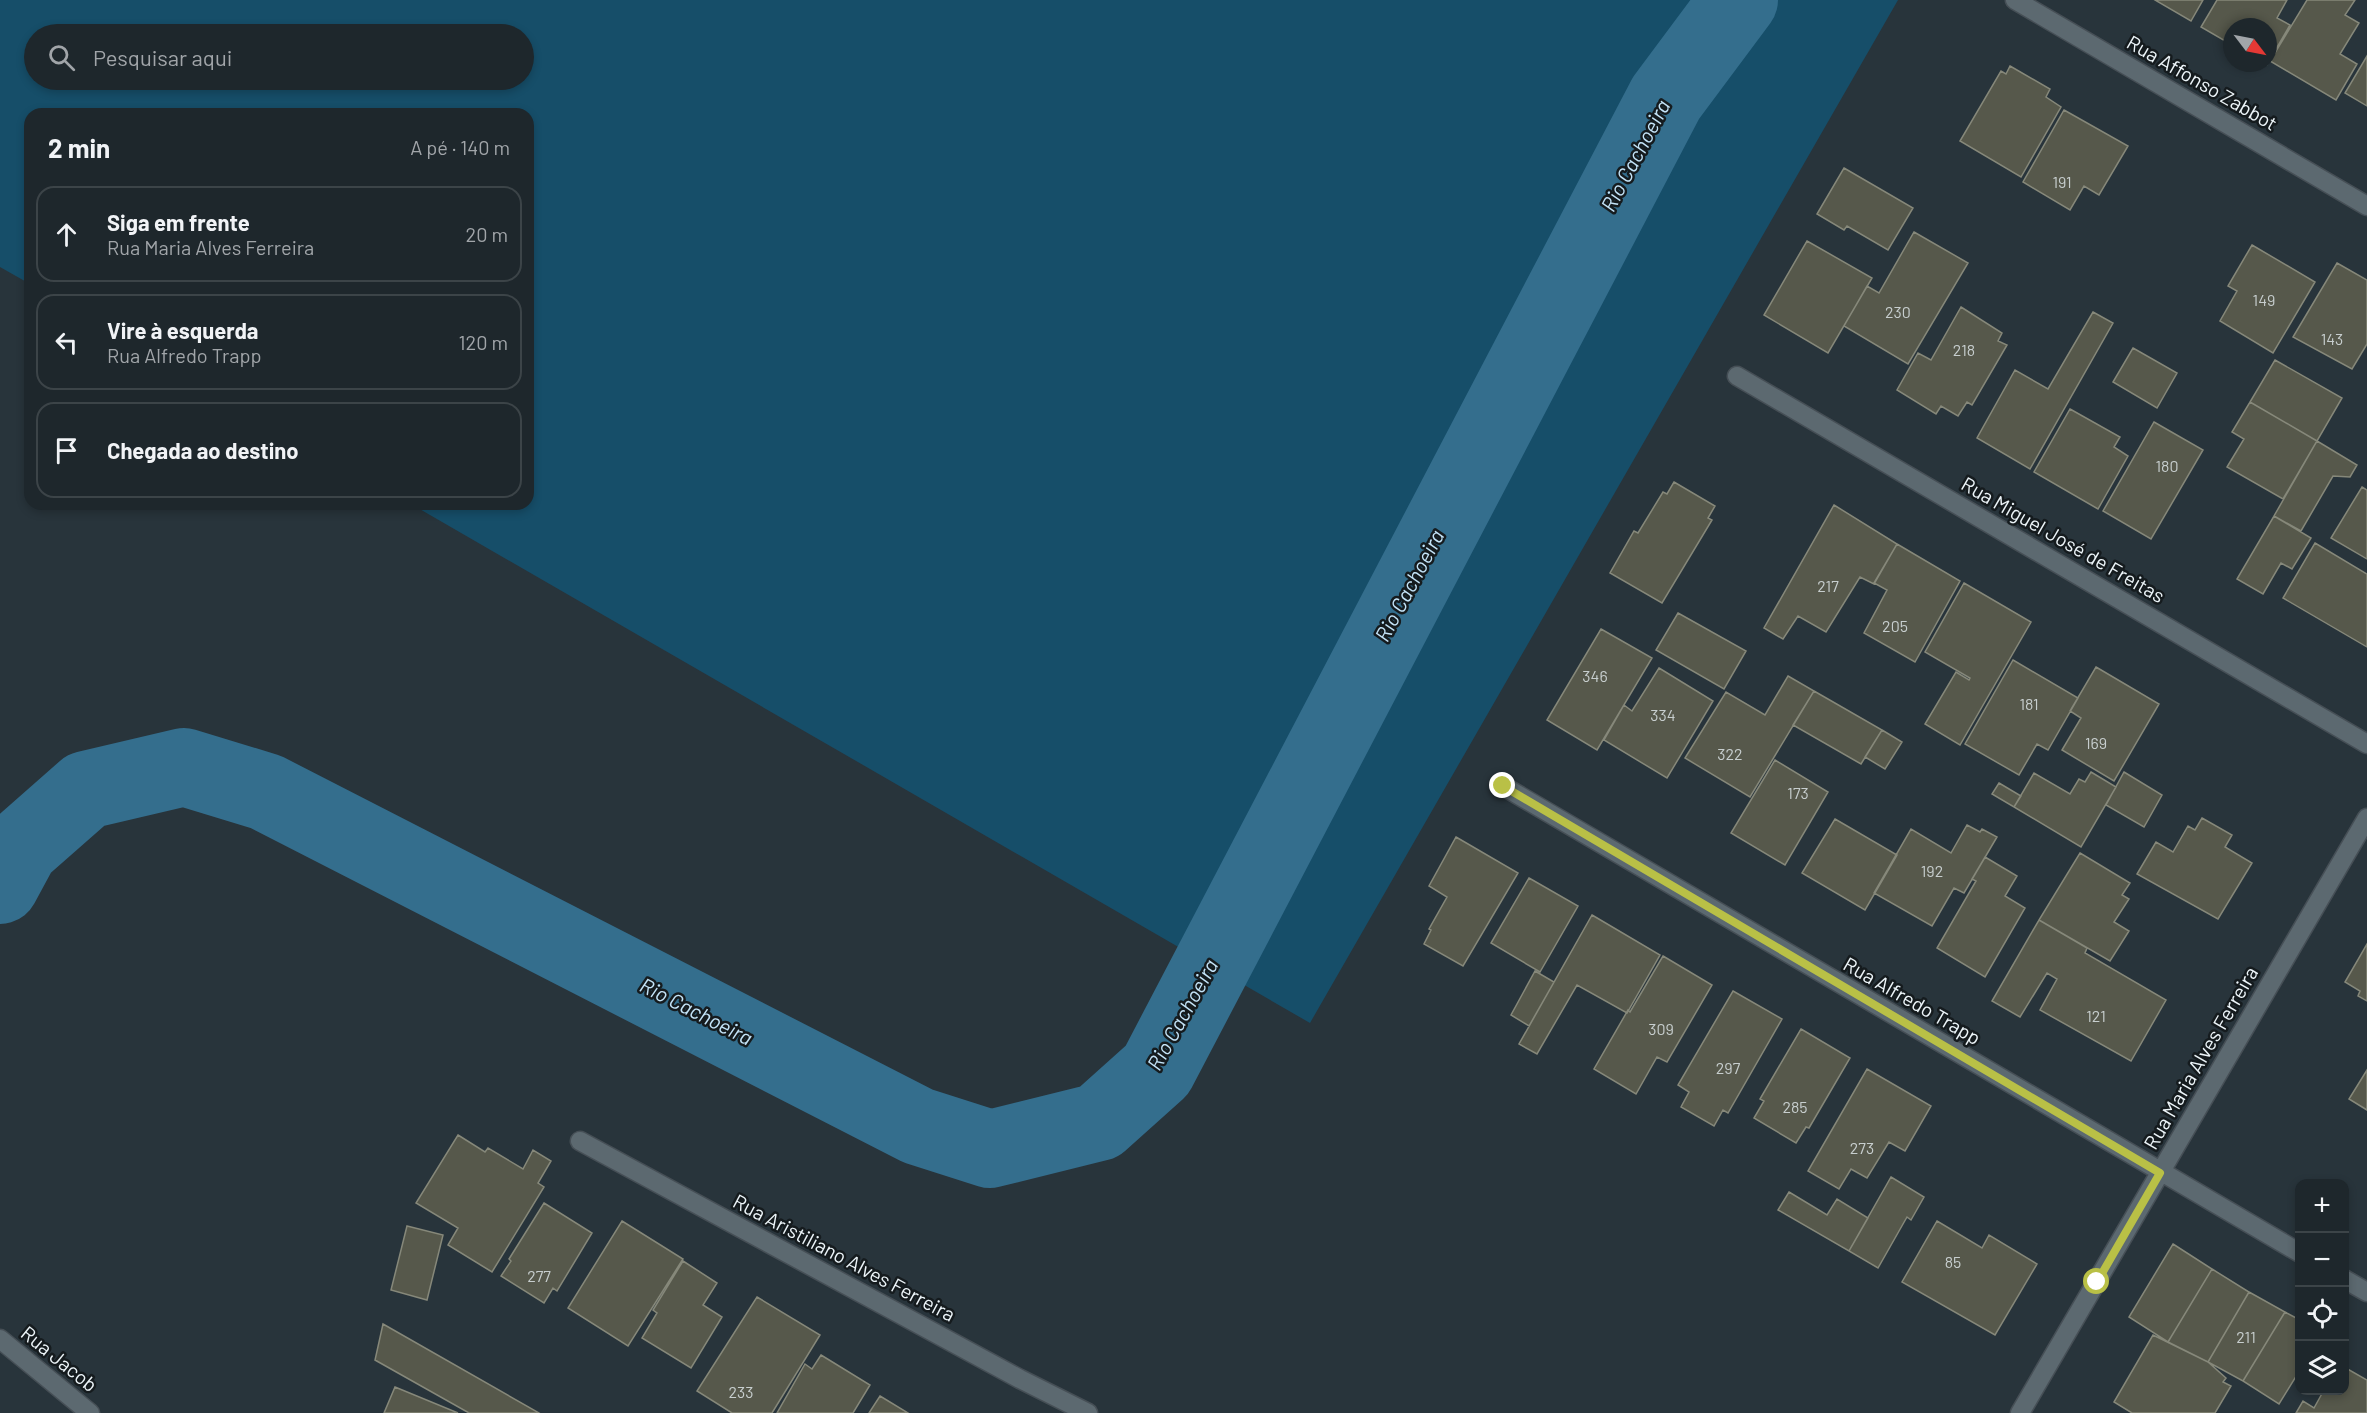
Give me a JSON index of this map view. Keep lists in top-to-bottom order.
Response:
{
  "streets": {
    "street": [
      "Rua Affonso Zabbot",
      "Rua Miguel José de Freitas",
      "Rua Alfredo Trapp",
      "Rua Maria Alves Ferreira",
      "Rua Aristiliano Alves Ferreira",
      "Rua Jacob"
    ]
  },
  "crossings": [
    ["Rua Alfredo Trapp", "Rua Maria Alves Ferreira"]
  ],
  "water": ["Rio Cachoeira"],
  "house_numbers": [
    "191",
    "149",
    "230",
    "143",
    "218",
    "180",
    "217",
    "205",
    "346",
    "181",
    "334",
    "169",
    "322",
    "173",
    "192",
    "121",
    "309",
    "297",
    "285",
    "273",
    "85",
    "277",
    "211",
    "233"
  ],
  "north": "bottom right",
  "page": {
    "search": "Pesquisar aqui",
    "heading": ["2 min", "A pé · 140 m"],
    "list": [
      ["Siga em frente", "Rua Maria Alves Ferreira", "20 m"],
      ["Vire à esquerda", "Rua Alfredo Trapp", "120 m"],
      "Chegada ao destino"
    ],
    "map_buttons": ["+", "−"]
  }
}
